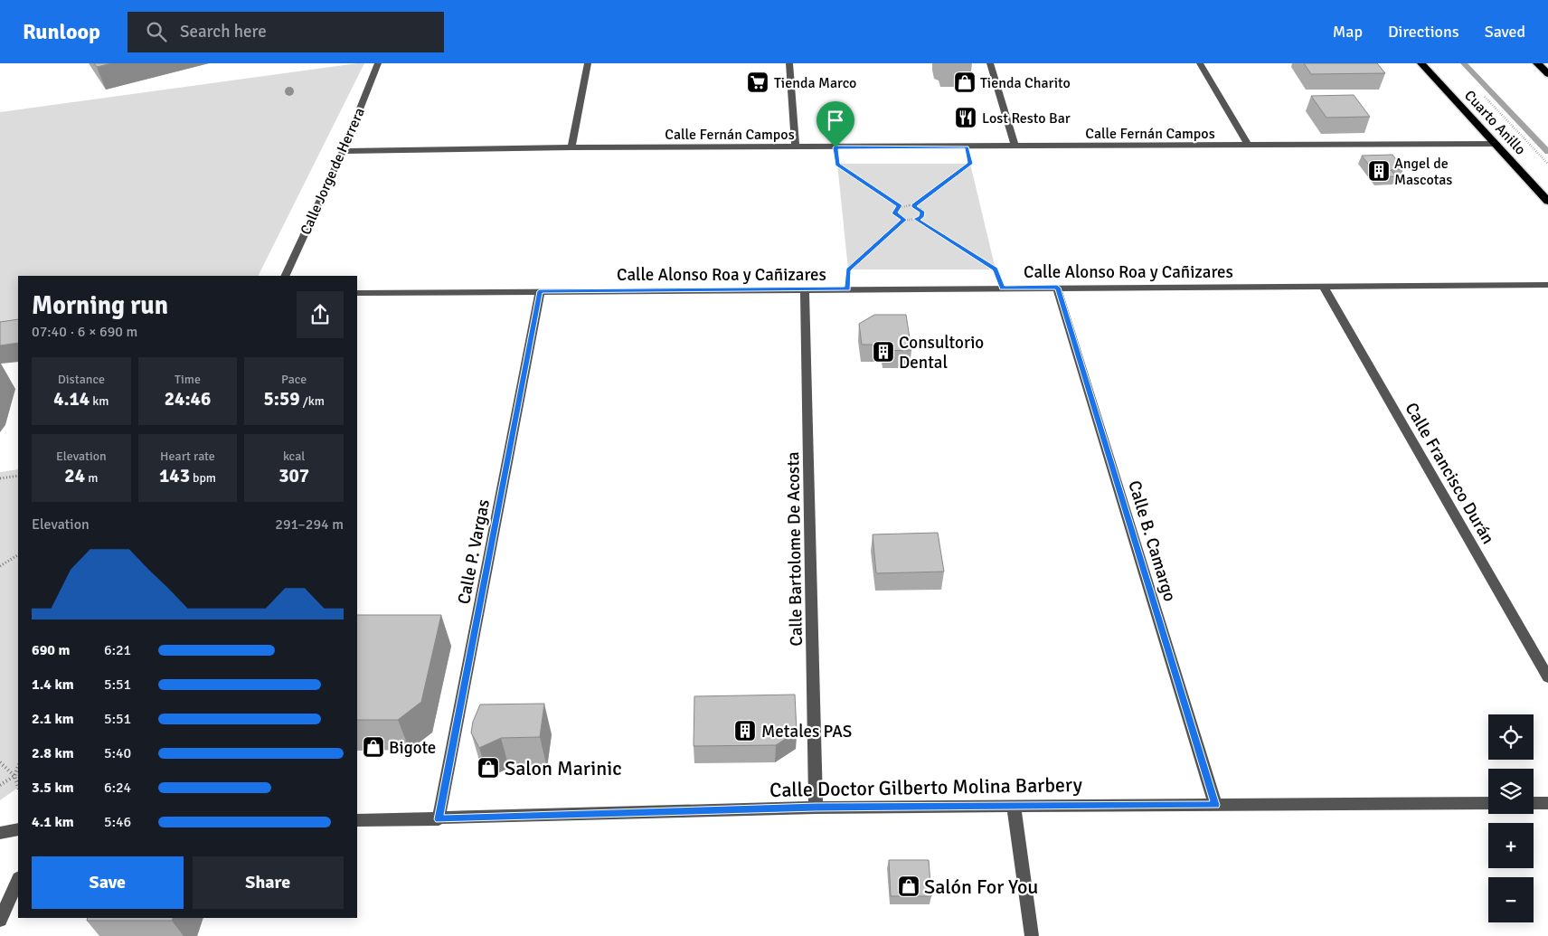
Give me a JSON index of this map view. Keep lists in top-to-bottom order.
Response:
{
  "streets": {
    "highway": ["Cuarto Anillo"],
    "street": [
      "Calle Fernán Campos",
      "Calle Jorge de Herrera",
      "Calle Alonso Roa y Cañizares",
      "Calle Francisco Durán",
      "Calle B. Camargo",
      "Calle Bartolome De Acosta",
      "Calle P. Vargas",
      "Calle Doctor Gilberto Molina Barbery"
    ]
  },
  "crossings": [
    ["Cuarto Anillo", "Calle Fernán Campos"],
    ["Calle Fernán Campos", "Calle Jorge de Herrera"],
    ["Calle Alonso Roa y Cañizares", "Calle Francisco Durán"],
    ["Calle Alonso Roa y Cañizares", "Calle B. Camargo"],
    ["Calle Alonso Roa y Cañizares", "Calle Bartolome De Acosta"],
    ["Calle Alonso Roa y Cañizares", "Calle P. Vargas"],
    ["Calle B. Camargo", "Calle Doctor Gilberto Molina Barbery"],
    ["Calle Bartolome De Acosta", "Calle Doctor Gilberto Molina Barbery"],
    ["Calle P. Vargas", "Calle Doctor Gilberto Molina Barbery"]
  ],
  "places": {
    "supermarket": ["Tienda Marco"],
    "shop": [
      "Tienda Charito",
      "Bigote",
      "Salon Marinic",
      "Salón For You"
    ],
    "restaurant": ["Lost Resto Bar"],
    "building": ["Angel de Mascotas", "Consultorio Dental", "Metales PAS"]
  },
  "page": {
    "header": "Runloop",
    "search": "Search here",
    "nav": ["Map", "Directions", "Saved"],
    "heading": ["Morning run", "07:40 · 6 × 690 m"],
    "stats": [
      ["Distance", "4.14 km"],
      ["Time", "24:46"],
      ["Pace", "5:59 /km"],
      ["Elevation", "24 m"],
      ["Heart rate", "143 bpm"],
      ["kcal", "307"]
    ],
    "chart": ["Elevation", "291–294 m"],
    "list": [
      {
        "name": "690 m",
        "note": "6:21"
      },
      {
        "name": "1.4 km",
        "note": "5:51"
      },
      {
        "name": "2.1 km",
        "note": "5:51"
      },
      {
        "name": "2.8 km",
        "note": "5:40"
      },
      {
        "name": "3.5 km",
        "note": "6:24"
      },
      {
        "name": "4.1 km",
        "note": "5:46"
      }
    ],
    "map_buttons": ["+", "−"],
    "buttons": ["Save", "Share"]
  }
}
